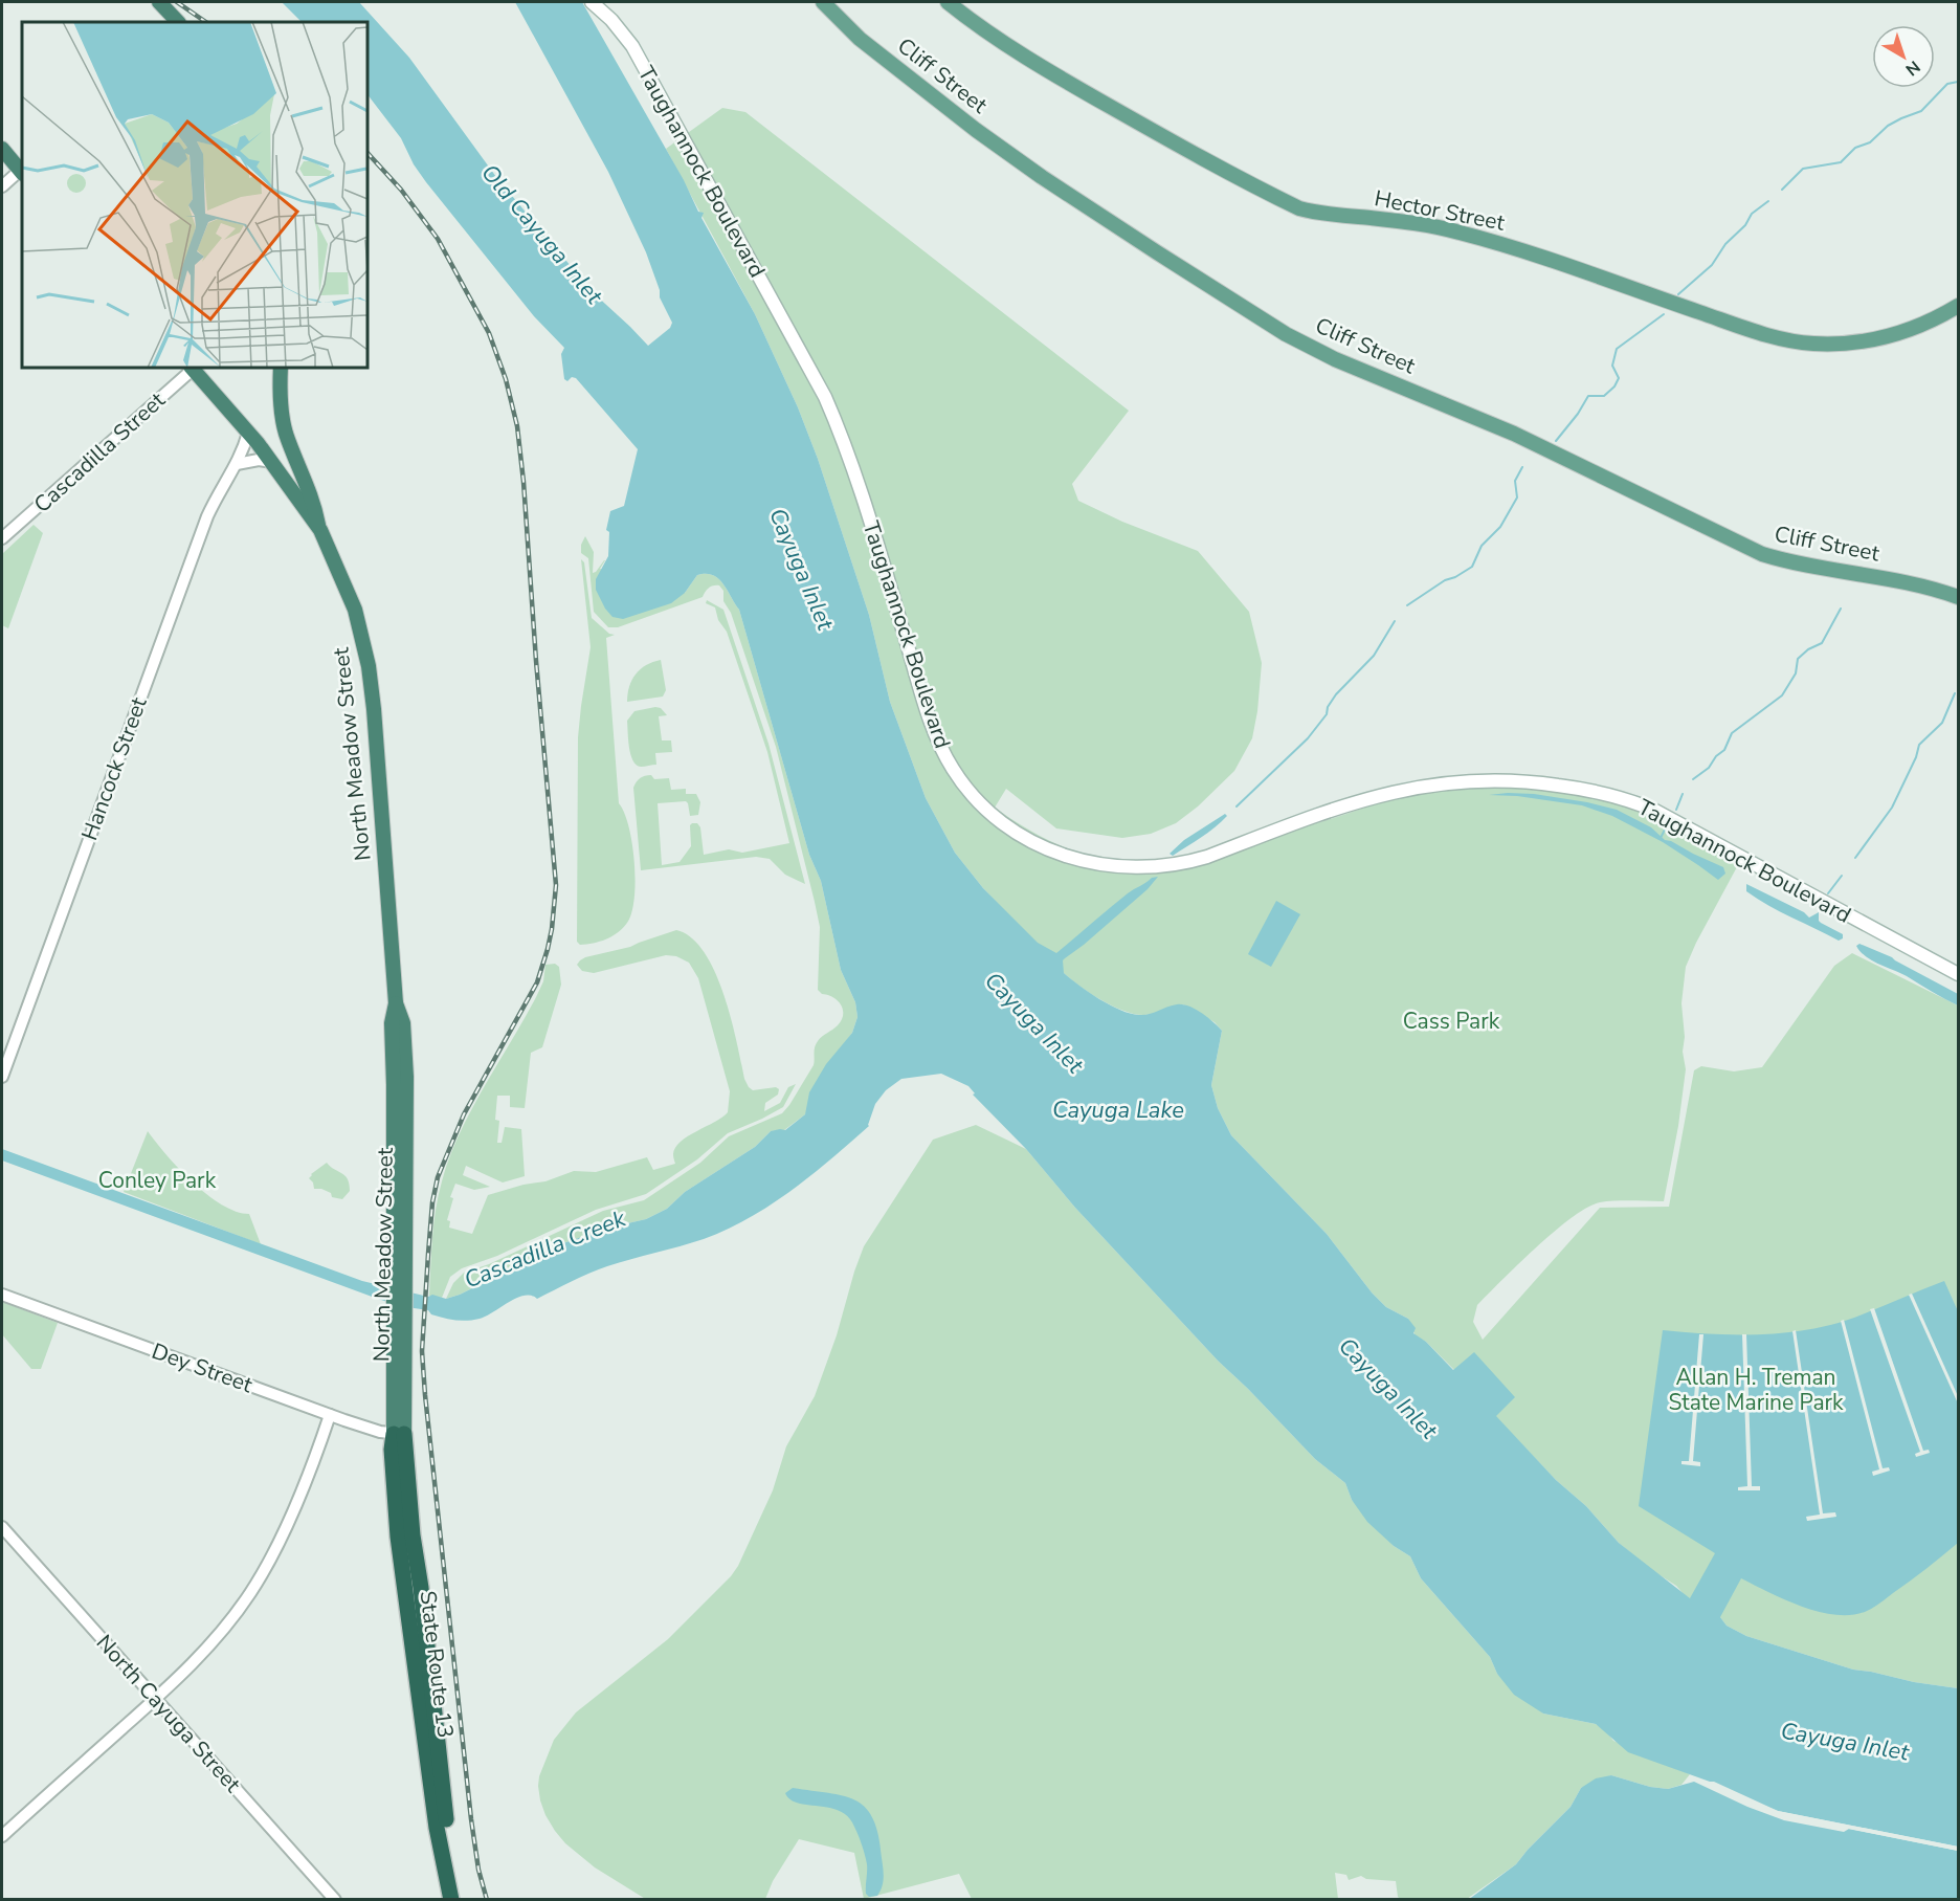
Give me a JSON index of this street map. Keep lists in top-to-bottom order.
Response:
{
  "streets": {
    "highway": ["North Meadow Street", "State Route 13"],
    "main road": ["Cliff Street", "Taughannock Boulevard", "Hector Street"],
    "street": [
      "Cascadilla Street",
      "Hancock Street",
      "Dey Street",
      "North Cayuga Street"
    ]
  },
  "crossings": [
    ["North Meadow Street", "Hancock Street"],
    ["North Meadow Street", "Dey Street"],
    ["North Meadow Street", "State Route 13"],
    ["Dey Street", "State Route 13"]
  ],
  "water": [
    "Old Cayuga Inlet",
    "Cayuga Inlet",
    "Cayuga Lake",
    "Cascadilla Creek"
  ],
  "parks": ["Cass Park", "Conley Park", "Allan H. Treman State Marine Park"],
  "north": "bottom right"
}
